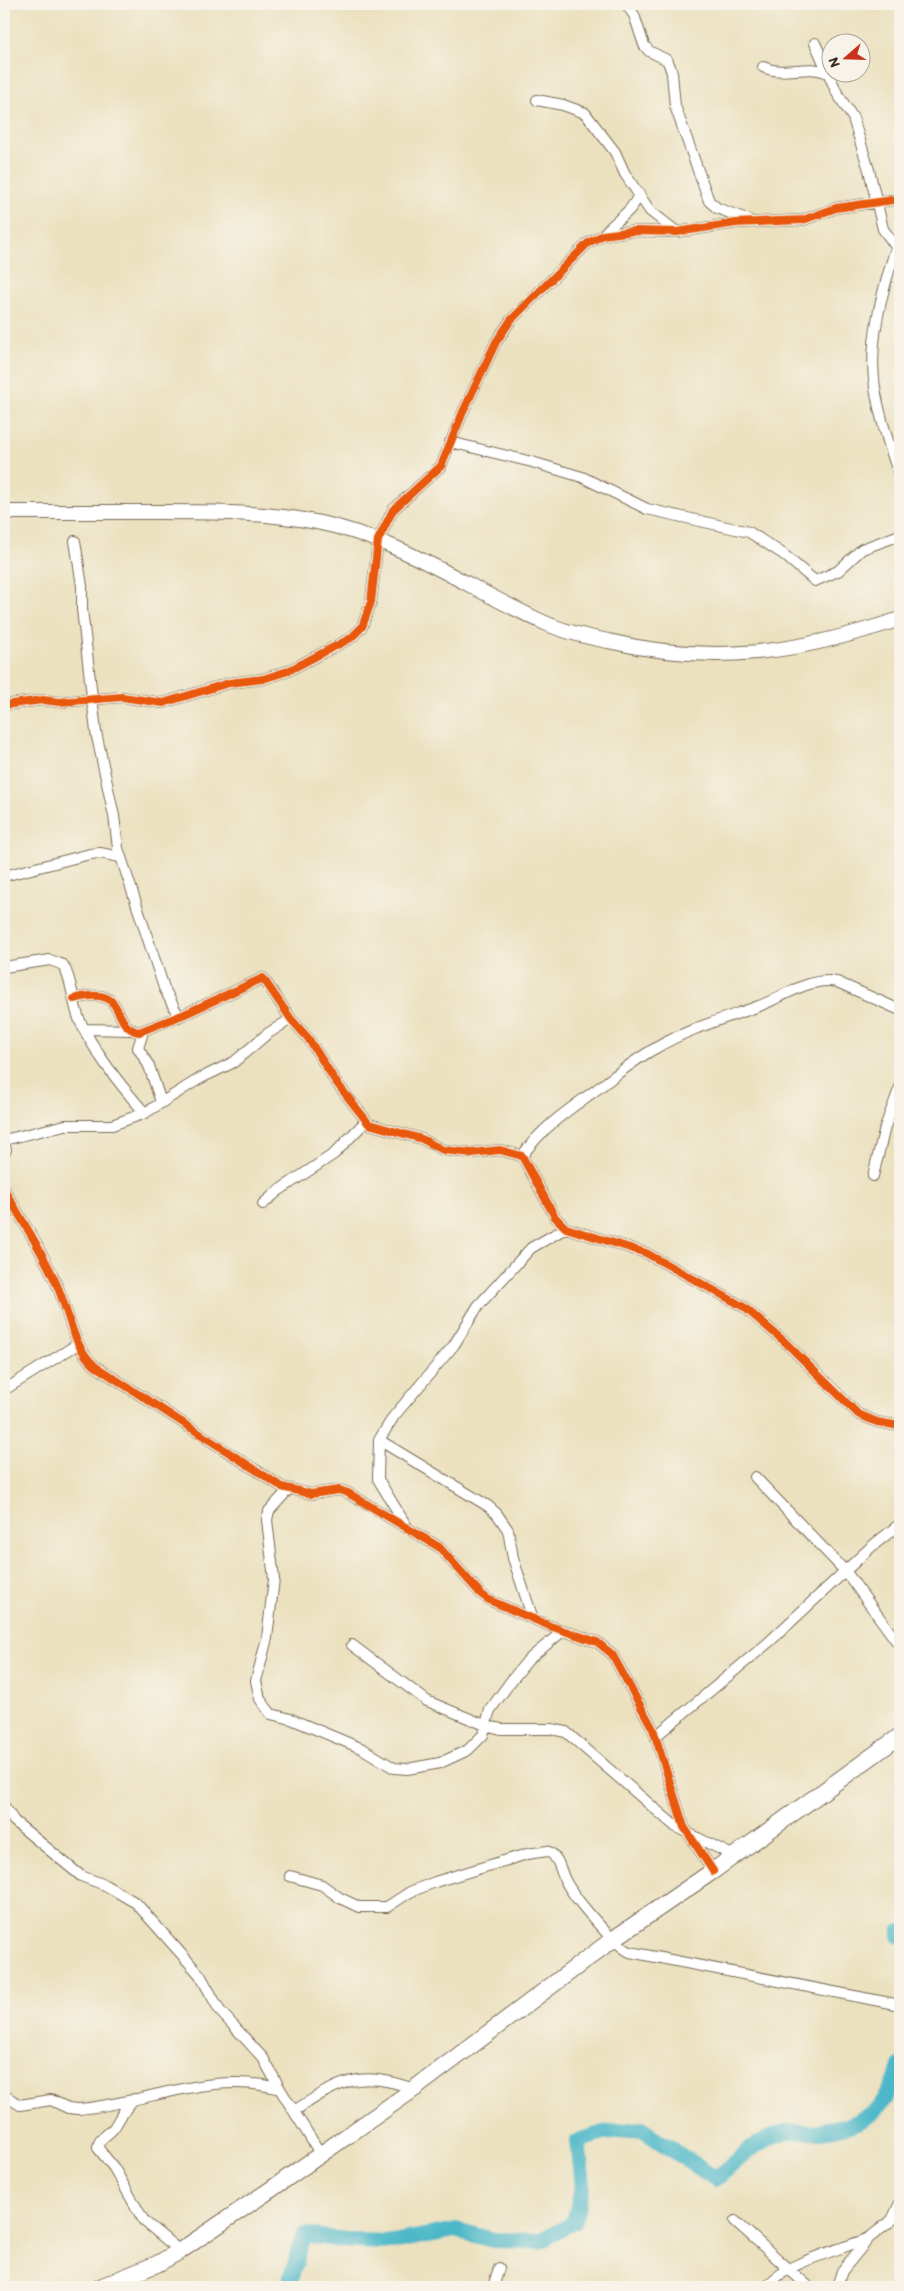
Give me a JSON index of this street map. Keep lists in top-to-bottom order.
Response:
{
  "north": "left"
}
